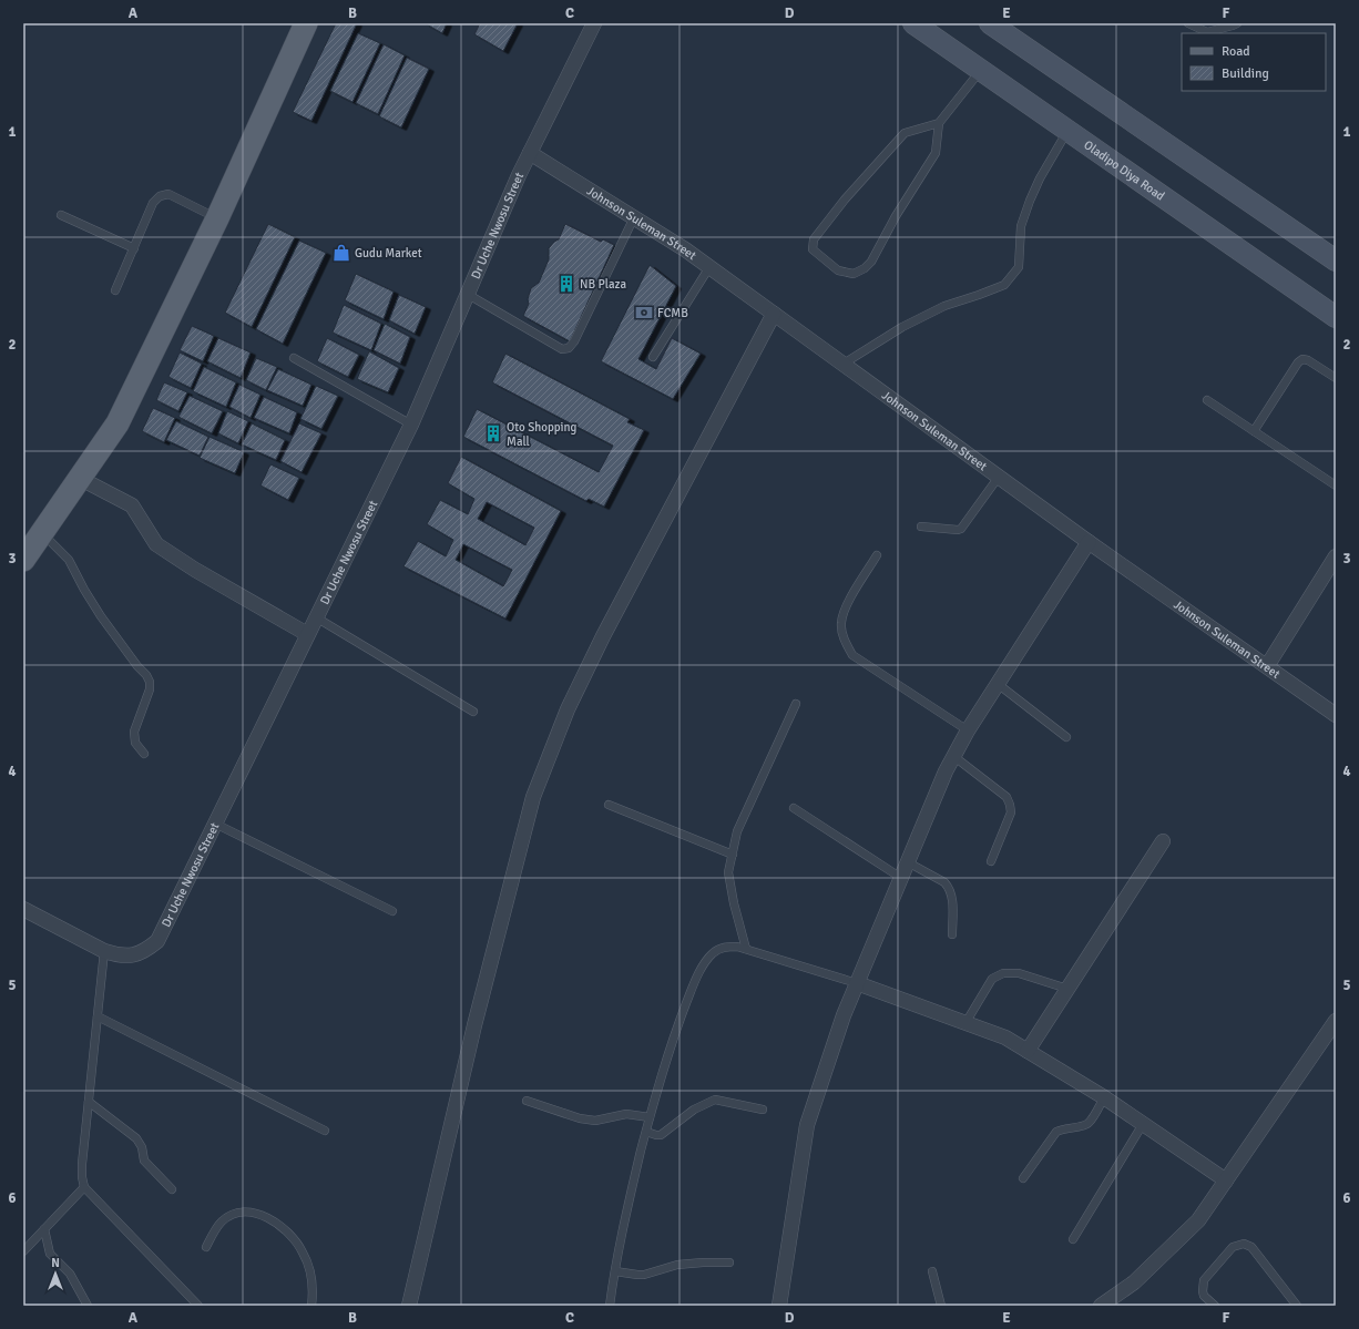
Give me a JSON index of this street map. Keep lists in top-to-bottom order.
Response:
{
  "streets": {
    "main road": ["Oladipo Diya Road"],
    "street": ["Johnson Suleman Street", "Dr Uche Nwosu Street"]
  },
  "crossings": [
    ["Johnson Suleman Street", "Dr Uche Nwosu Street"]
  ],
  "places": {
    "shop": ["Gudu Market"],
    "building": ["NB Plaza", "Oto Shopping Mall"],
    "bank": ["FCMB"]
  },
  "legend": ["Road", "Building"],
  "north": "top",
  "grid": {
    "columns": [
      "A",
      "B",
      "C",
      "D",
      "E",
      "F"
    ],
    "rows": [
      "1",
      "2",
      "3",
      "4",
      "5",
      "6"
    ]
  }
}
